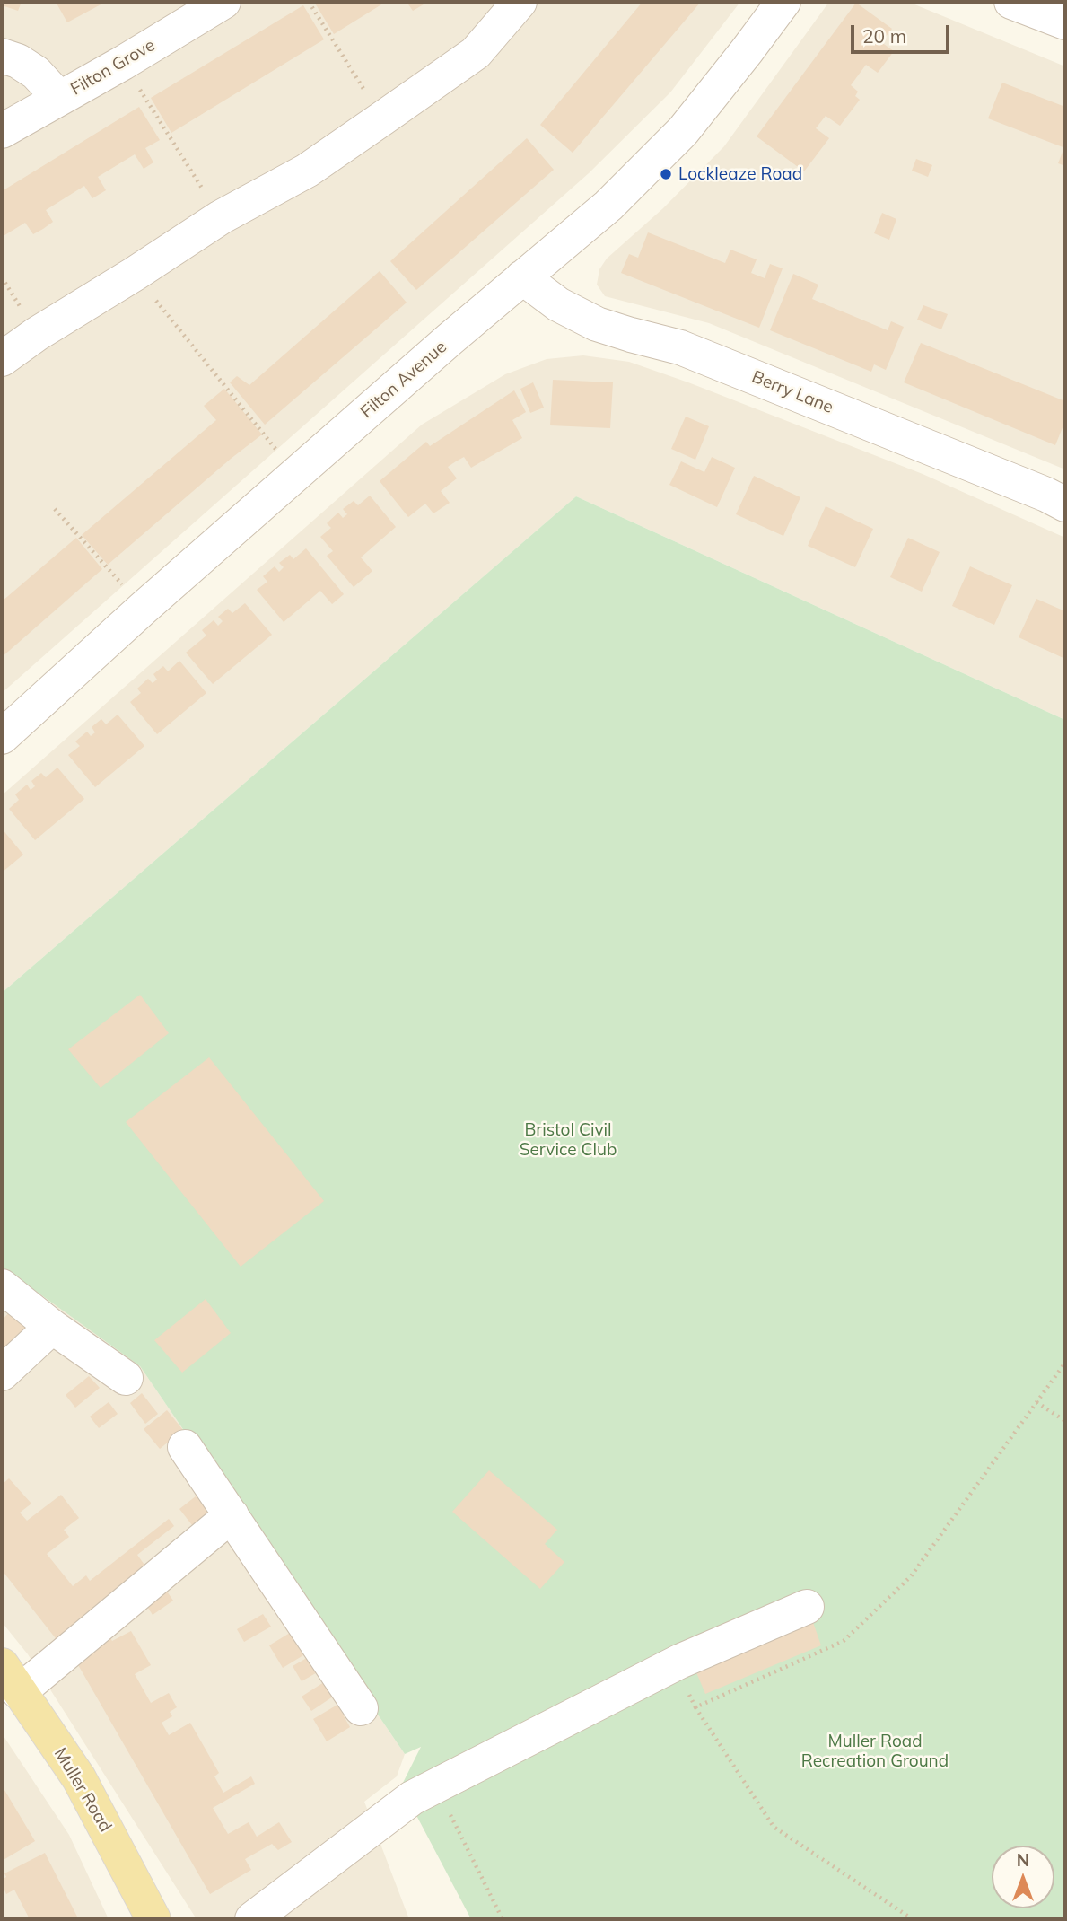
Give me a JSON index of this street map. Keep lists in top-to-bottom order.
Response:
{
  "streets": {
    "main road": ["Muller Road"],
    "street": ["Filton Grove", "Filton Avenue", "Berry Lane"]
  },
  "crossings": [
    ["Filton Avenue", "Berry Lane"]
  ],
  "parks": ["Bristol Civil Service Club", "Muller Road Recreation Ground"],
  "places": ["Lockleaze Road"],
  "scale_bar": "20 m",
  "north": "top"
}
